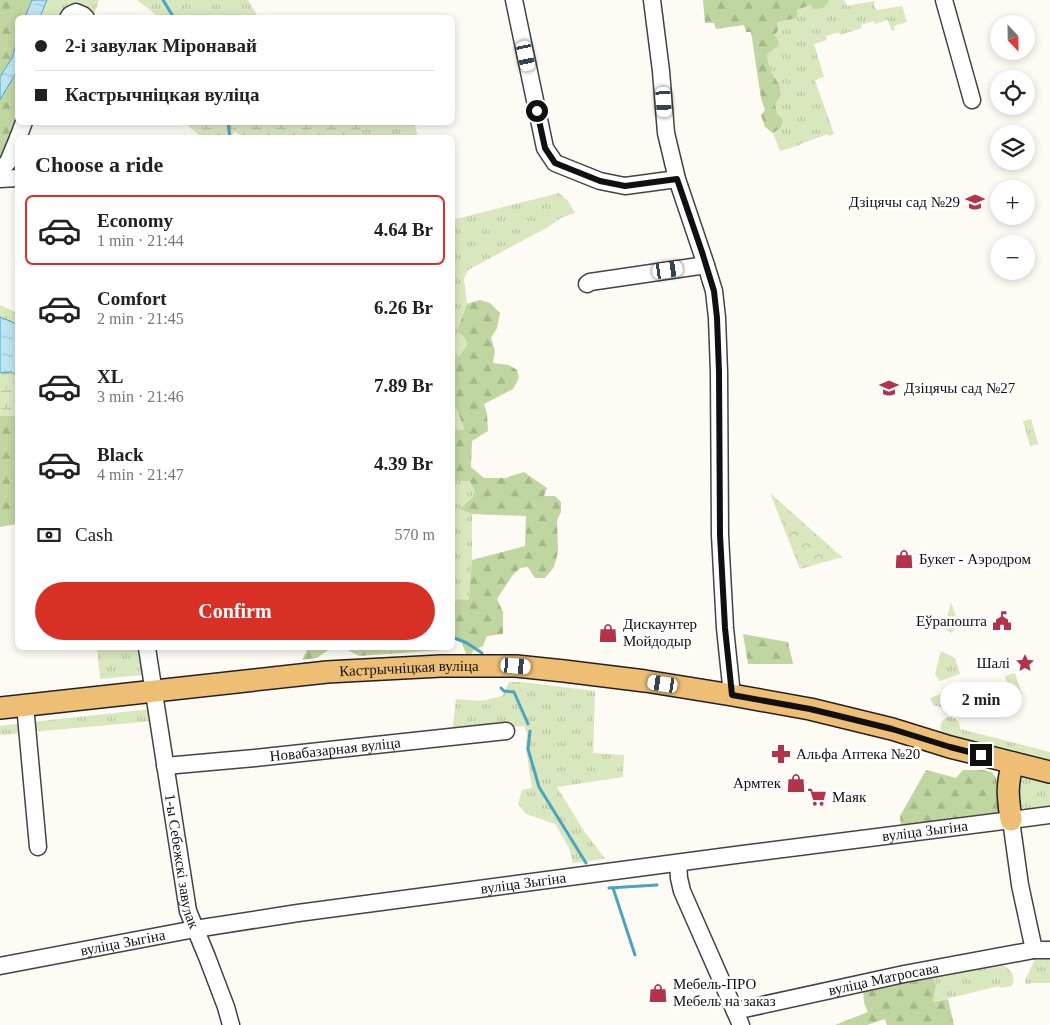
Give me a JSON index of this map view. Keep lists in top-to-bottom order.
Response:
{
  "streets": {
    "main road": ["Кастрычніцкая вуліца"],
    "street": [
      "Новабазарная вуліца",
      "вуліца Зыгіна",
      "1-ы Себежскі завулак",
      "вуліца Матросава"
    ]
  },
  "crossings": [
    ["Кастрычніцкая вуліца", "1-ы Себежскі завулак"],
    ["Новабазарная вуліца", "1-ы Себежскі завулак"],
    ["вуліца Зыгіна", "1-ы Себежскі завулак"]
  ],
  "places": {
    "school or university": ["Дзіцячы сад №29", "Дзіцячы сад №27"],
    "shop": [
      "Букет - Аэродром",
      "Дискаунтер Мойдодыр",
      "Армтек",
      "Мебель-ПРО Мебель на заказ"
    ],
    "public building": ["Еўрапошта"],
    "place": ["Шалі"],
    "pharmacy": ["Альфа Аптека №20"],
    "supermarket": ["Маяк"]
  },
  "north": "bottom",
  "page": {
    "map_buttons": ["+", "−"],
    "banner": ["2-і завулак Міронавай", "Кастрычніцкая вуліца"],
    "heading": "Choose a ride",
    "list": [
      {
        "name": "Economy",
        "note": "1 min · 21:44",
        "value": "4.64 Br"
      },
      {
        "name": "Comfort",
        "note": "2 min · 21:45",
        "value": "6.26 Br"
      },
      {
        "name": "XL",
        "note": "3 min · 21:46",
        "value": "7.89 Br"
      },
      {
        "name": "Black",
        "note": "4 min · 21:47",
        "value": "4.39 Br"
      }
    ],
    "pay": ["Cash", "570 m"],
    "buttons": "Confirm",
    "bubble": "2 min"
  }
}
